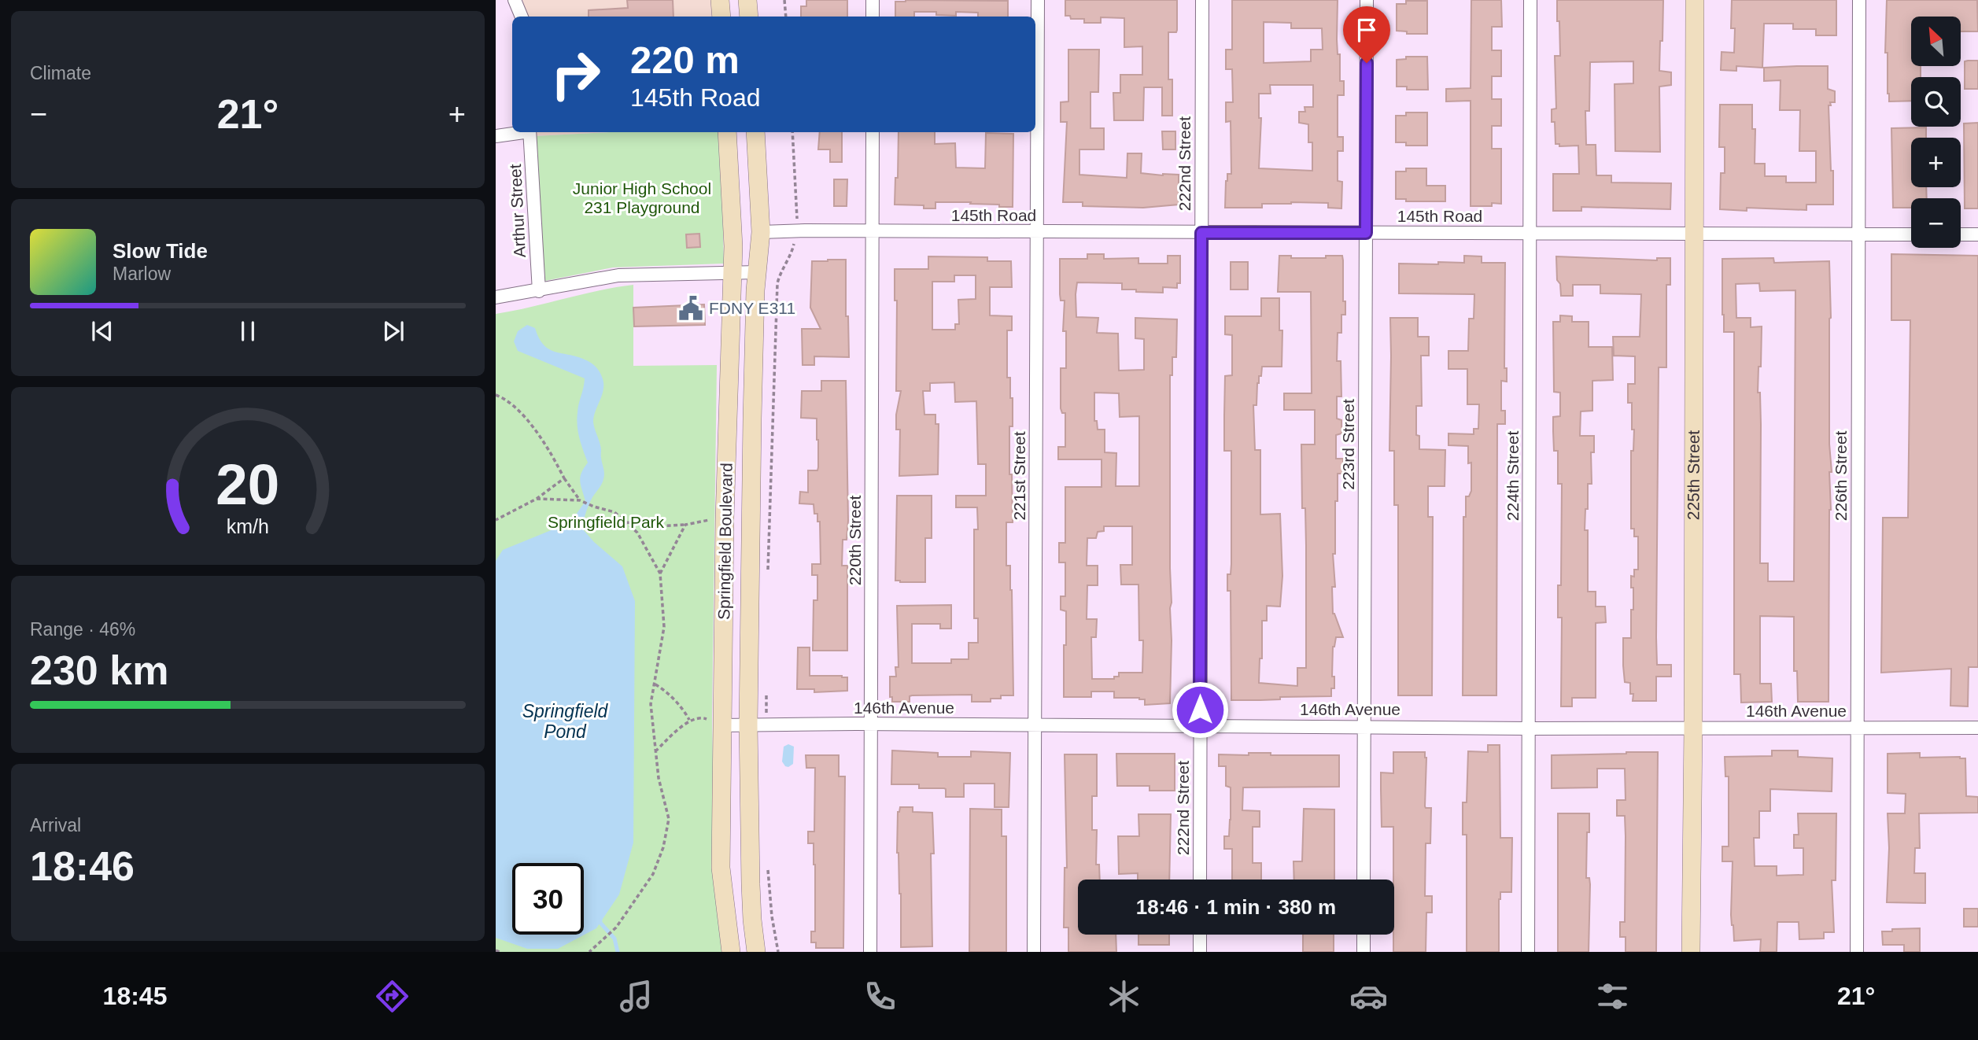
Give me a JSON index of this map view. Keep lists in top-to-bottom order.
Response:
{
  "streets": {
    "street": [
      "222nd Street",
      "Arthur Street",
      "145th Road",
      "223rd Street",
      "221st Street",
      "224th Street",
      "225th Street",
      "226th Street",
      "220th Street",
      "Springfield Boulevard",
      "146th Avenue"
    ]
  },
  "crossings": [
    ["222nd Street", "145th Road"],
    ["222nd Street", "146th Avenue"],
    ["145th Road", "223rd Street"],
    ["145th Road", "221st Street"],
    ["145th Road", "224th Street"],
    ["145th Road", "225th Street"],
    ["145th Road", "226th Street"],
    ["145th Road", "220th Street"],
    ["145th Road", "Springfield Boulevard"],
    ["223rd Street", "146th Avenue"],
    ["221st Street", "146th Avenue"],
    ["224th Street", "146th Avenue"],
    ["225th Street", "146th Avenue"],
    ["226th Street", "146th Avenue"],
    ["220th Street", "146th Avenue"],
    ["Springfield Boulevard", "146th Avenue"]
  ],
  "water": ["Springfield Pond"],
  "parks": ["Junior High School 231 Playground", "Springfield Park"],
  "places": {
    "public building": ["FDNY E311"]
  },
  "north": "top left",
  "page": {
    "tile": [
      "Climate",
      ["Range · 46%", "230 km"],
      ["Arrival", "18:46"]
    ],
    "map_buttons": ["+", "−"],
    "turn": ["220 m", "145th Road"],
    "heat": ["−", "21°", "+"],
    "song": ["Slow Tide", "Marlow"],
    "limit": "30",
    "trip": "18:46 · 1 min · 380 m",
    "tabs": ["18:45", "21°"],
    "gauge": ["20", "km/h"]
  }
}
